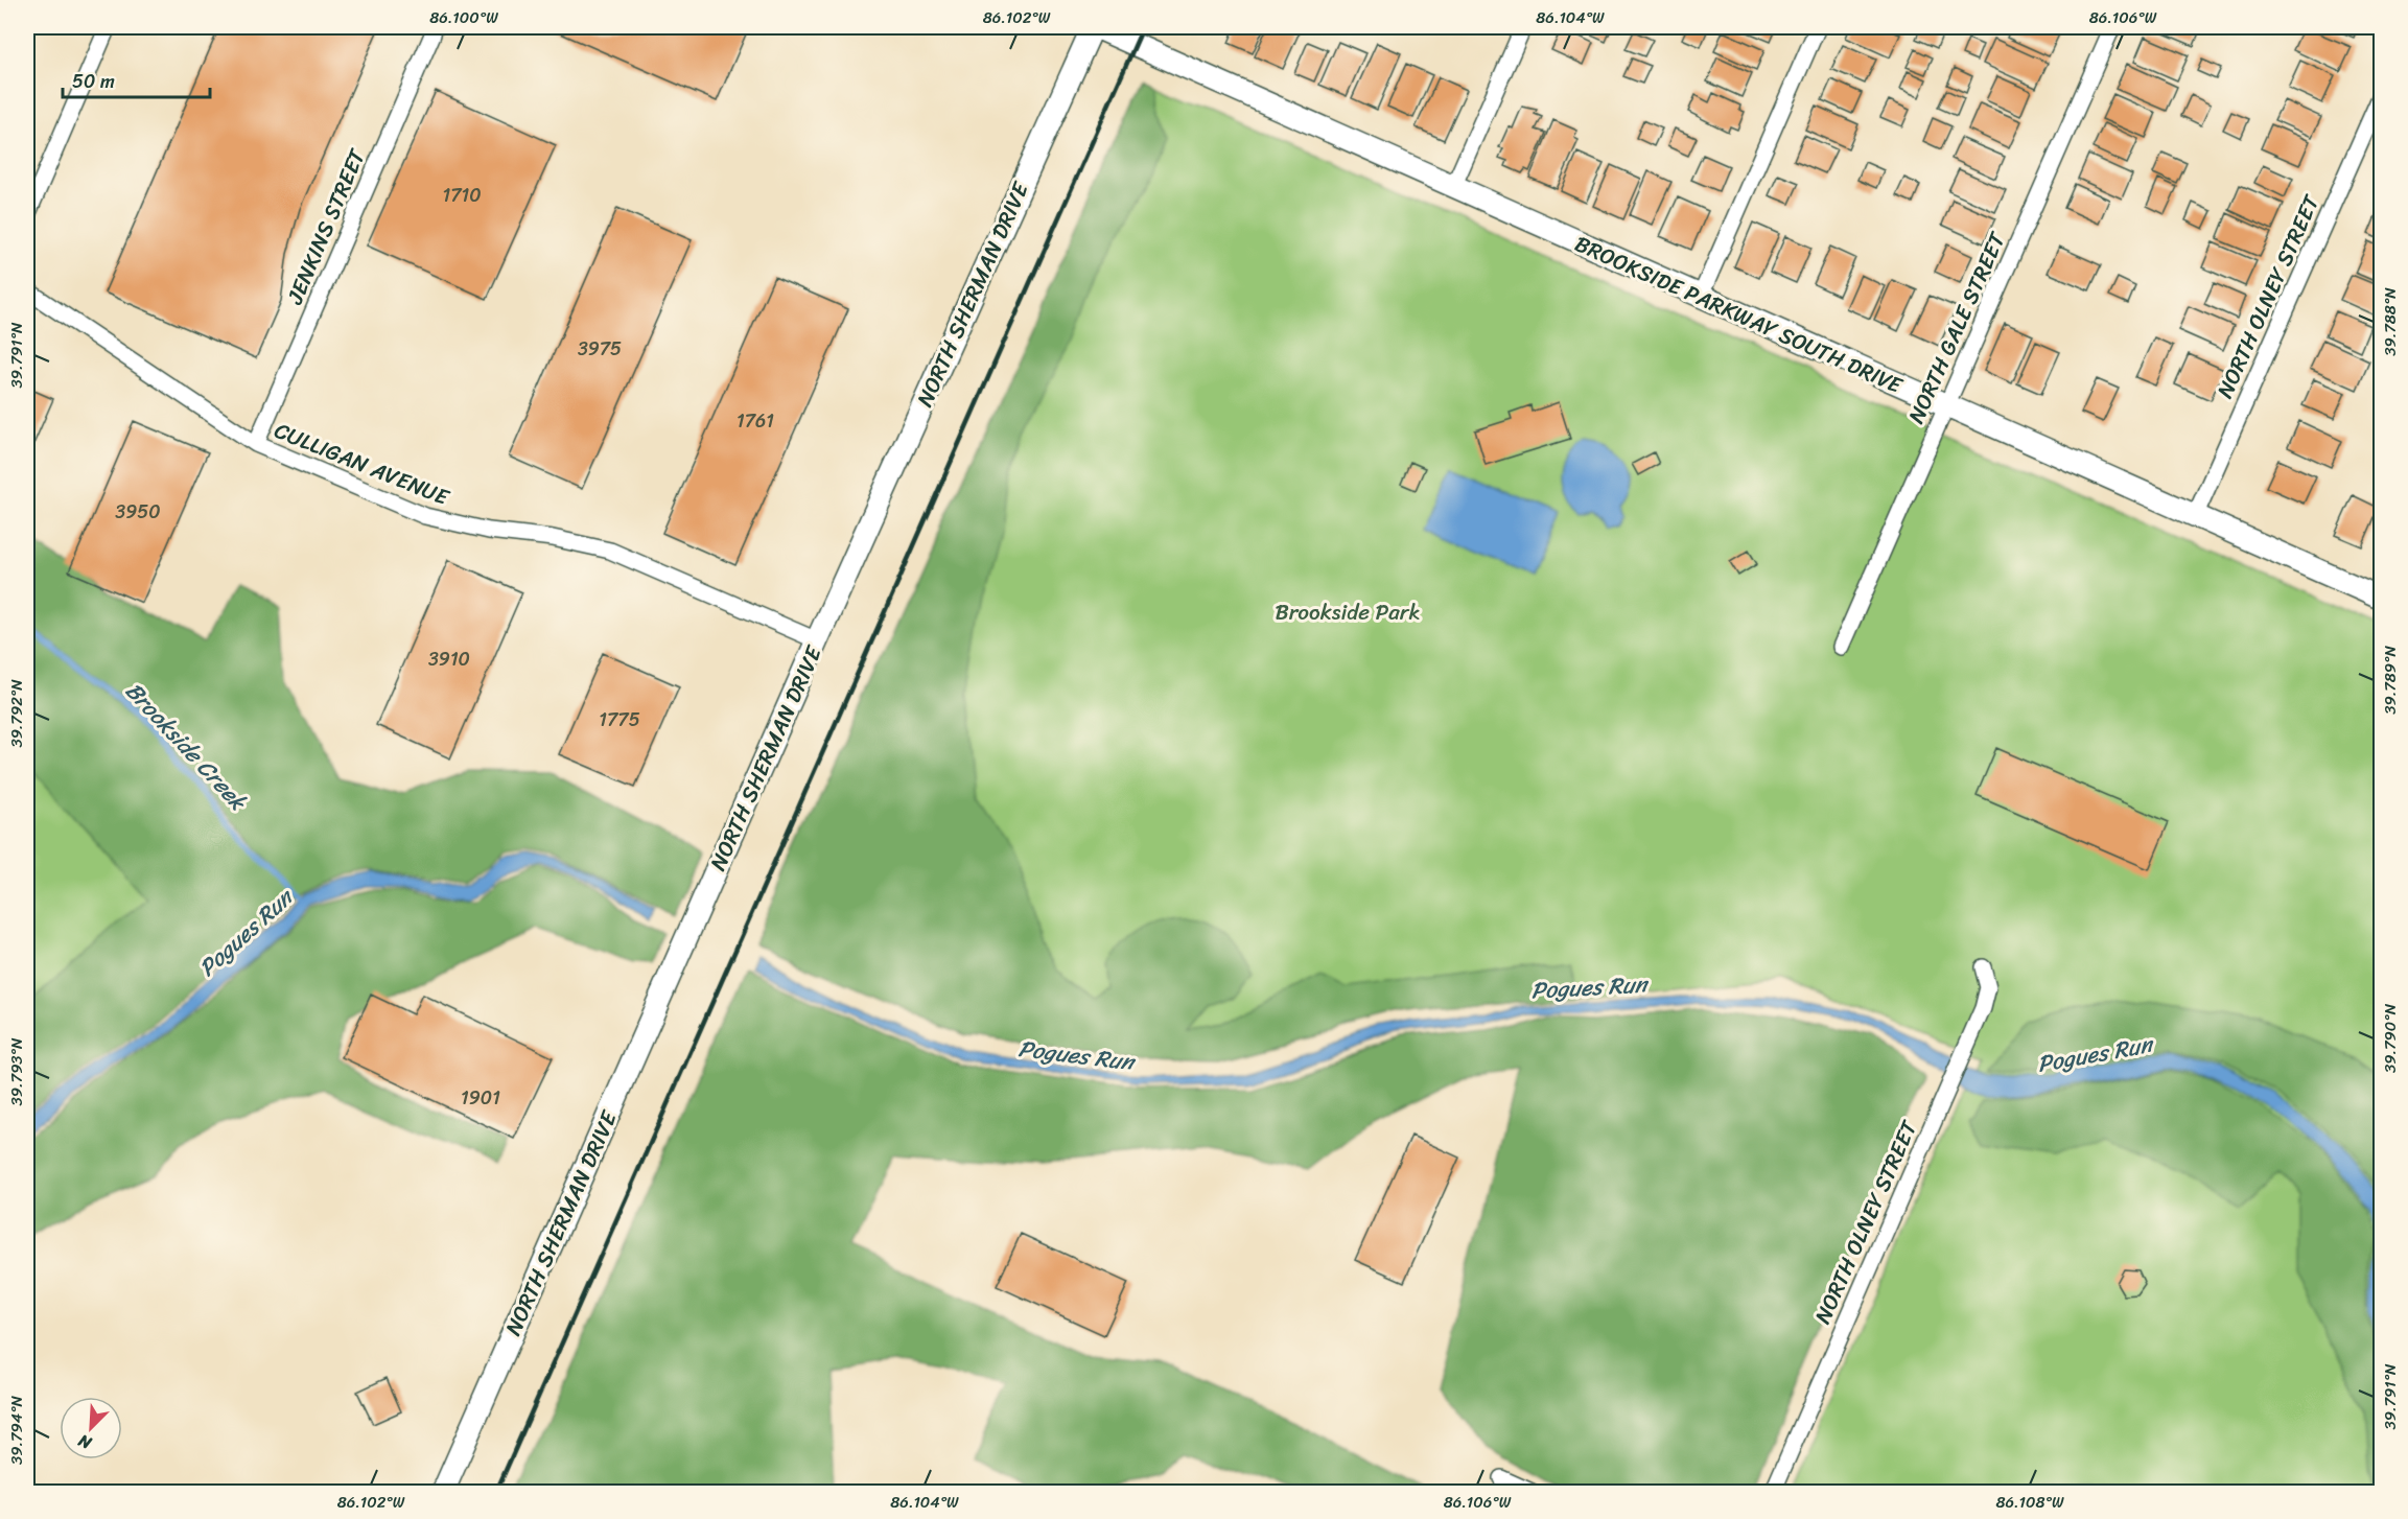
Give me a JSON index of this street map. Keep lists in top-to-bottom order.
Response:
{
  "streets": {
    "main road": ["NORTH SHERMAN DRIVE", "BROOKSIDE PARKWAY SOUTH DRIVE"],
    "street": [
      "JENKINS STREET",
      "NORTH OLNEY STREET",
      "NORTH GALE STREET",
      "CULLIGAN AVENUE"
    ]
  },
  "crossings": [
    ["JENKINS STREET", "CULLIGAN AVENUE"],
    ["NORTH SHERMAN DRIVE", "BROOKSIDE PARKWAY SOUTH DRIVE"],
    ["NORTH SHERMAN DRIVE", "CULLIGAN AVENUE"],
    ["NORTH OLNEY STREET", "BROOKSIDE PARKWAY SOUTH DRIVE"],
    ["BROOKSIDE PARKWAY SOUTH DRIVE", "NORTH GALE STREET"]
  ],
  "water": ["Brookside Creek", "Pogues Run"],
  "parks": ["Brookside Park"],
  "house_numbers": [
    "1710",
    "3975",
    "1761",
    "3950",
    "3910",
    "1775",
    "1901"
  ],
  "scale_bar": "50 m",
  "north": "bottom left",
  "coordinates": [
    "86.100°W",
    "86.102°W",
    "86.104°W",
    "86.106°W",
    "39.788°N",
    "39.791°N",
    "39.789°N",
    "39.792°N",
    "39.790°N",
    "39.793°N",
    "39.794°N",
    "86.108°W"
  ]
}
